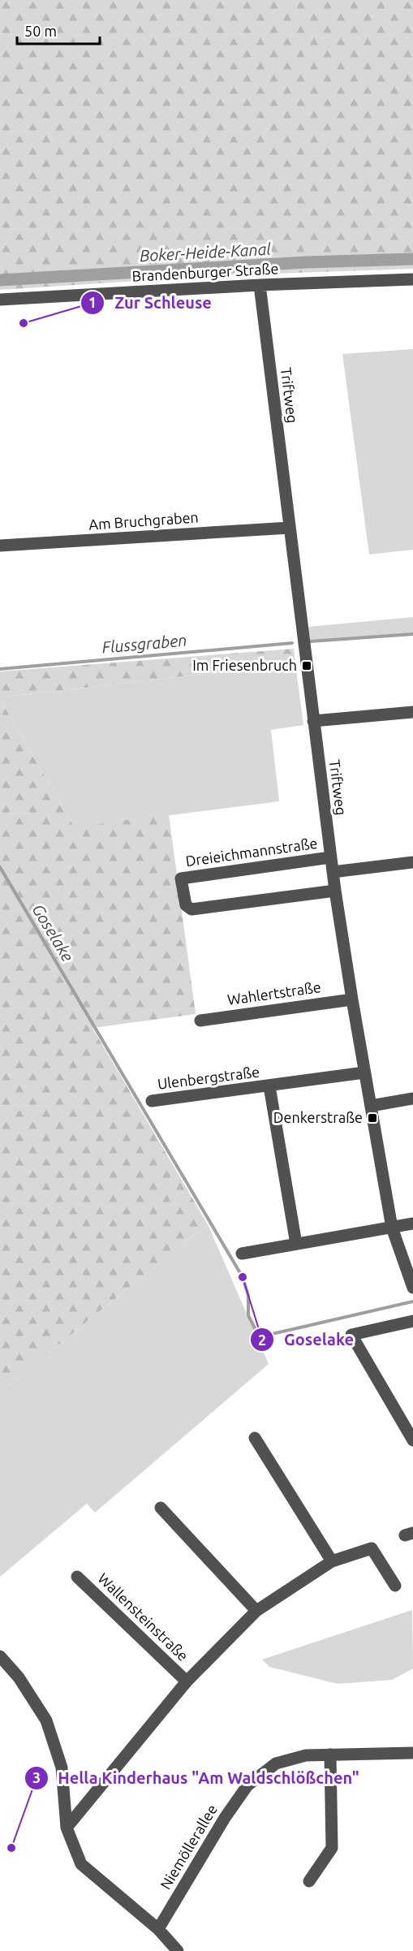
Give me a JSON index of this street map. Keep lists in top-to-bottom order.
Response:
{
  "streets": {
    "street": [
      "Brandenburger Straße",
      "Triftweg",
      "Am Bruchgraben",
      "Dreieichmannstraße",
      "Wahlertstraße",
      "Ulenbergstraße",
      "Wallensteinstraße",
      "Niemöllerallee"
    ]
  },
  "crossings": [
    ["Brandenburger Straße", "Triftweg"],
    ["Triftweg", "Am Bruchgraben"],
    ["Triftweg", "Dreieichmannstraße"],
    ["Triftweg", "Wahlertstraße"],
    ["Triftweg", "Ulenbergstraße"]
  ],
  "water": ["Boker-Heide-Kanal", "Flussgraben", "Goselake"],
  "places": {
    "other": ["Zur Schleuse", "Goselake", "Hella Kinderhaus \"Am Waldschlößchen\""],
    "transit": ["Im Friesenbruch", "Denkerstraße"]
  },
  "scale_bar": "50 m"
}
